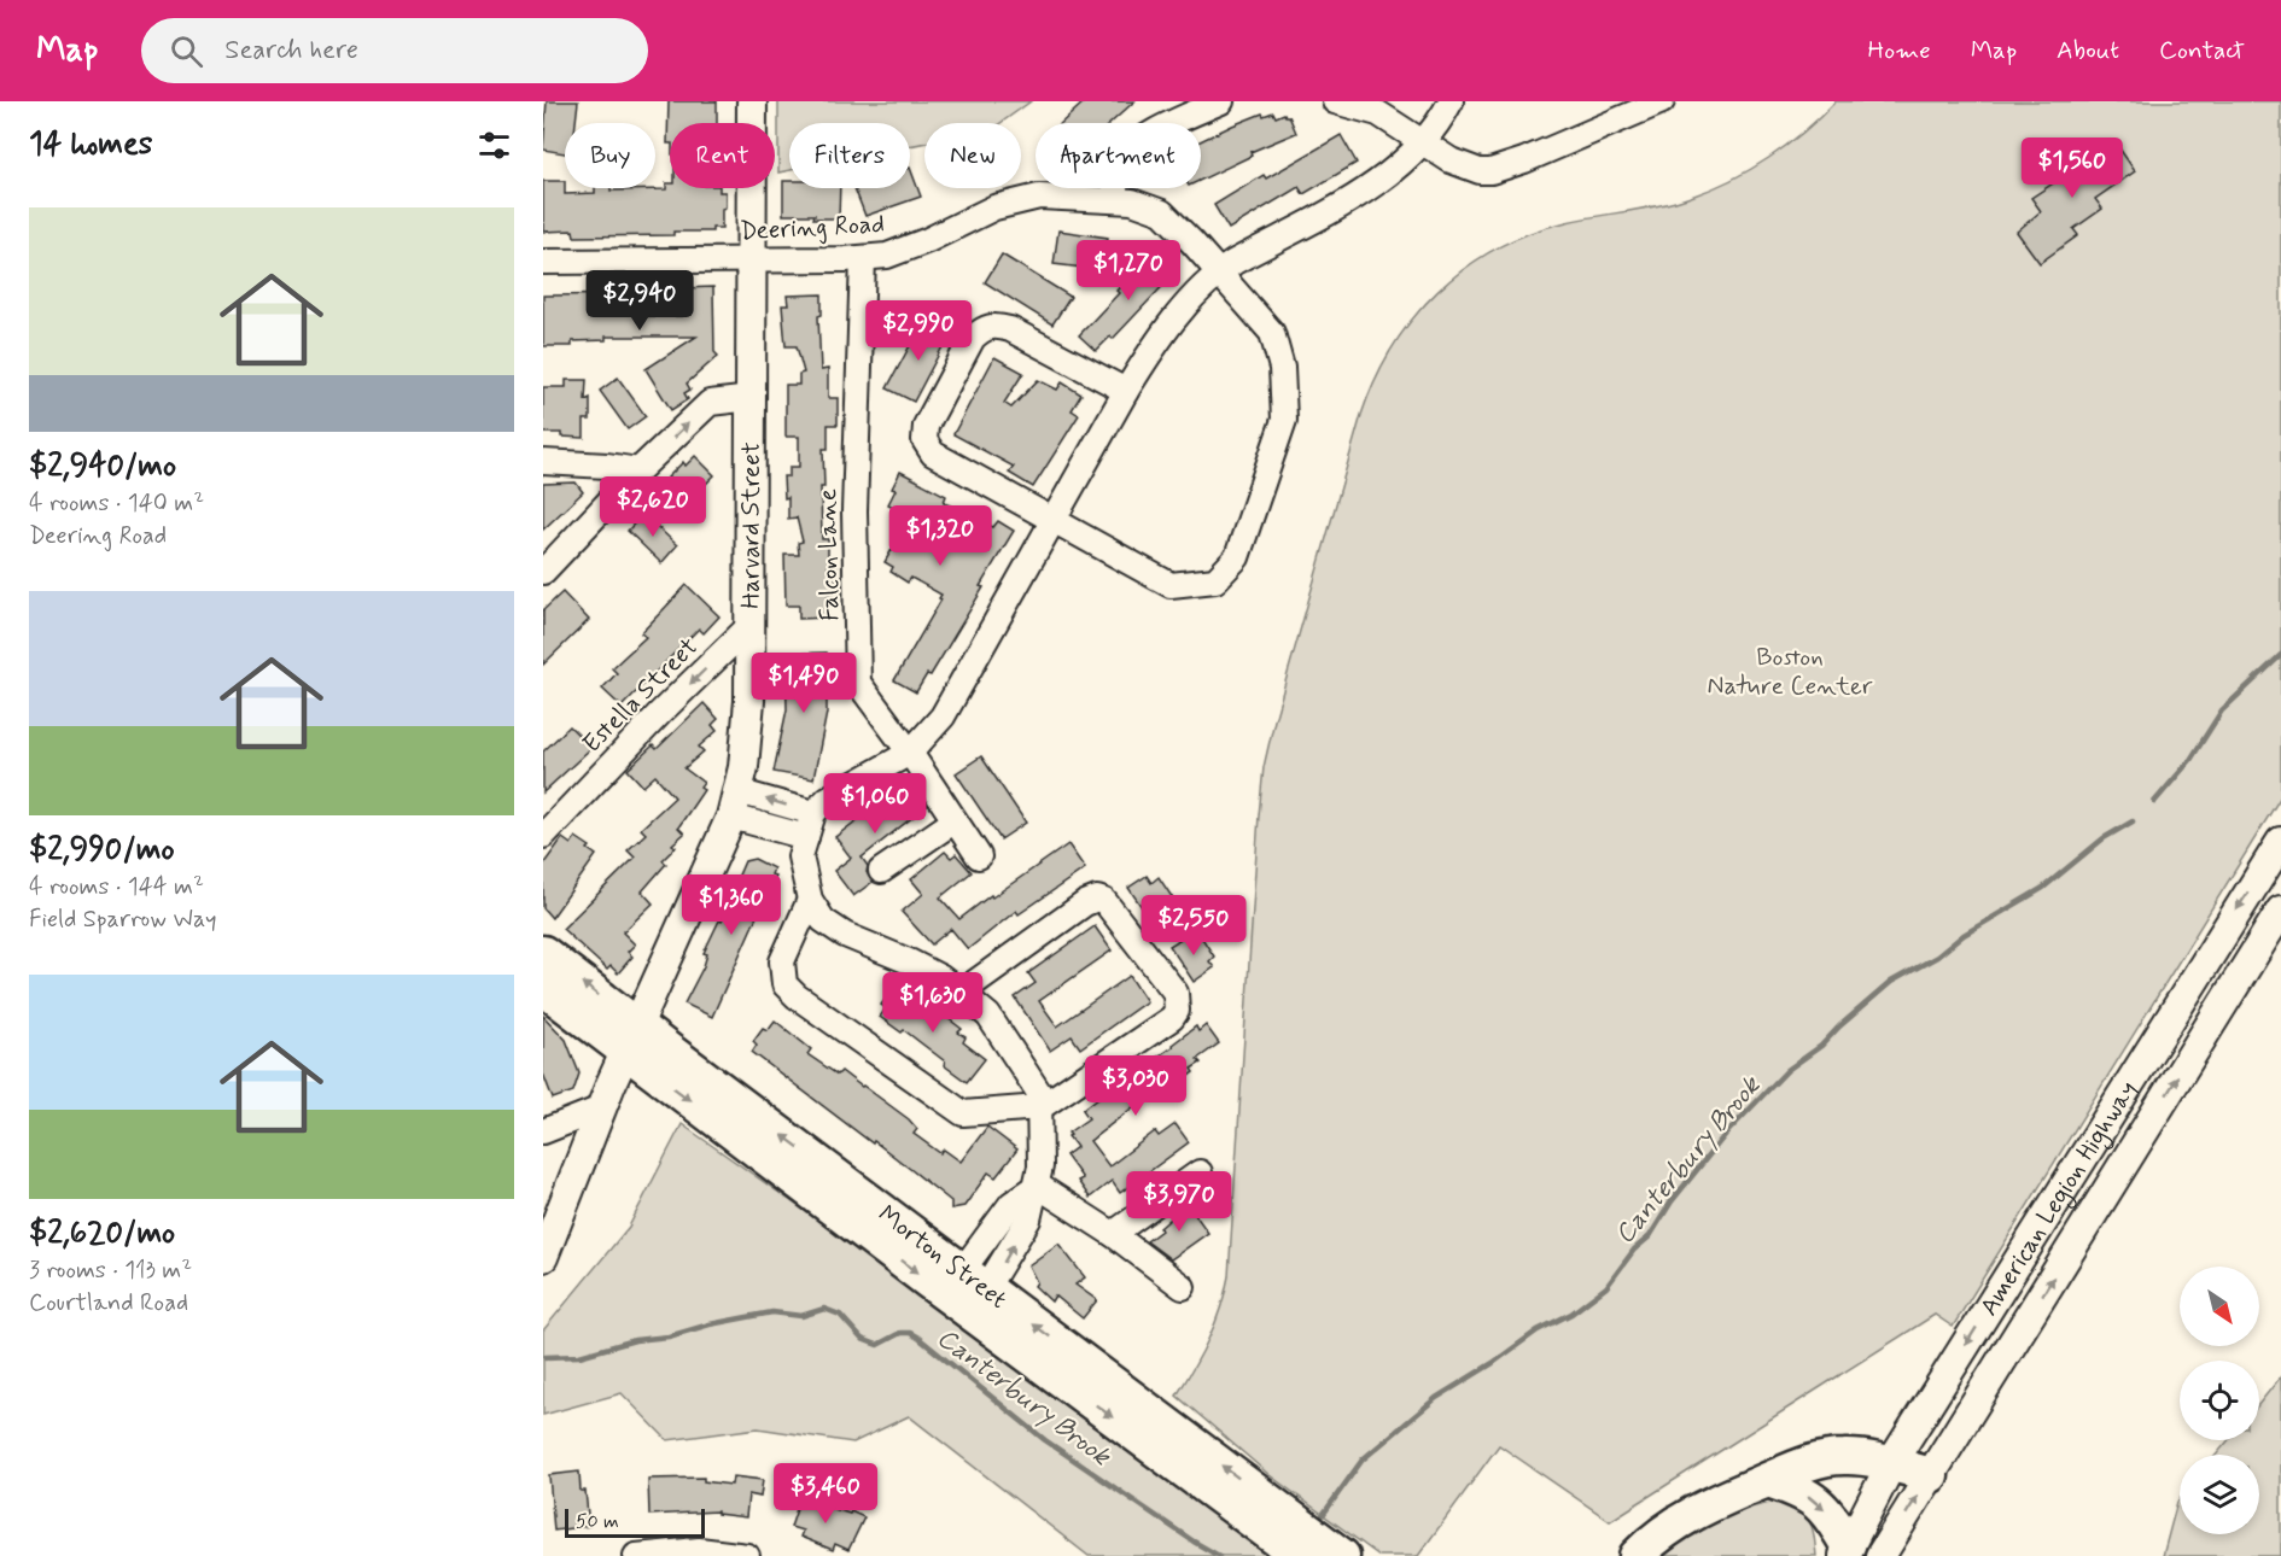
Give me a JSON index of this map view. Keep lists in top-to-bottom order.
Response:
{
  "streets": {
    "highway": ["Morton Street"],
    "main road": ["Harvard Street", "American Legion Highway"],
    "street": ["Deering Road", "Falcon Lane", "Estella Street"]
  },
  "crossings": [
    ["Deering Road", "Harvard Street"],
    ["Deering Road", "Falcon Lane"],
    ["Harvard Street", "Estella Street"],
    ["Harvard Street", "Morton Street"]
  ],
  "water": ["Canterbury Brook"],
  "parks": ["Boston Nature Center"],
  "scale_bar": "50 m",
  "north": "bottom right",
  "page": {
    "header": "Map",
    "search": "Search here",
    "nav": [
      "Home",
      "Map",
      "About",
      "Contact"
    ],
    "heading": "14 homes",
    "chip": [
      "Buy",
      "Rent",
      "Filters",
      "New",
      "Apartment"
    ],
    "price": [
      "$1,560",
      "$1,270",
      "$2,940",
      "$2,990",
      "$2,620",
      "$1,320",
      "$1,490",
      "$1,060",
      "$1,360",
      "$2,550",
      "$1,630",
      "$3,030",
      "$3,970",
      "$3,460"
    ],
    "list": [
      {
        "name": "$2,940/mo",
        "note": "4 rooms · 140 m² · Deering Road"
      },
      {
        "name": "$2,990/mo",
        "note": "4 rooms · 144 m² · Field Sparrow Way"
      },
      {
        "name": "$2,620/mo",
        "note": "3 rooms · 113 m² · Courtland Road"
      }
    ],
    "scale": "50 m"
  }
}
